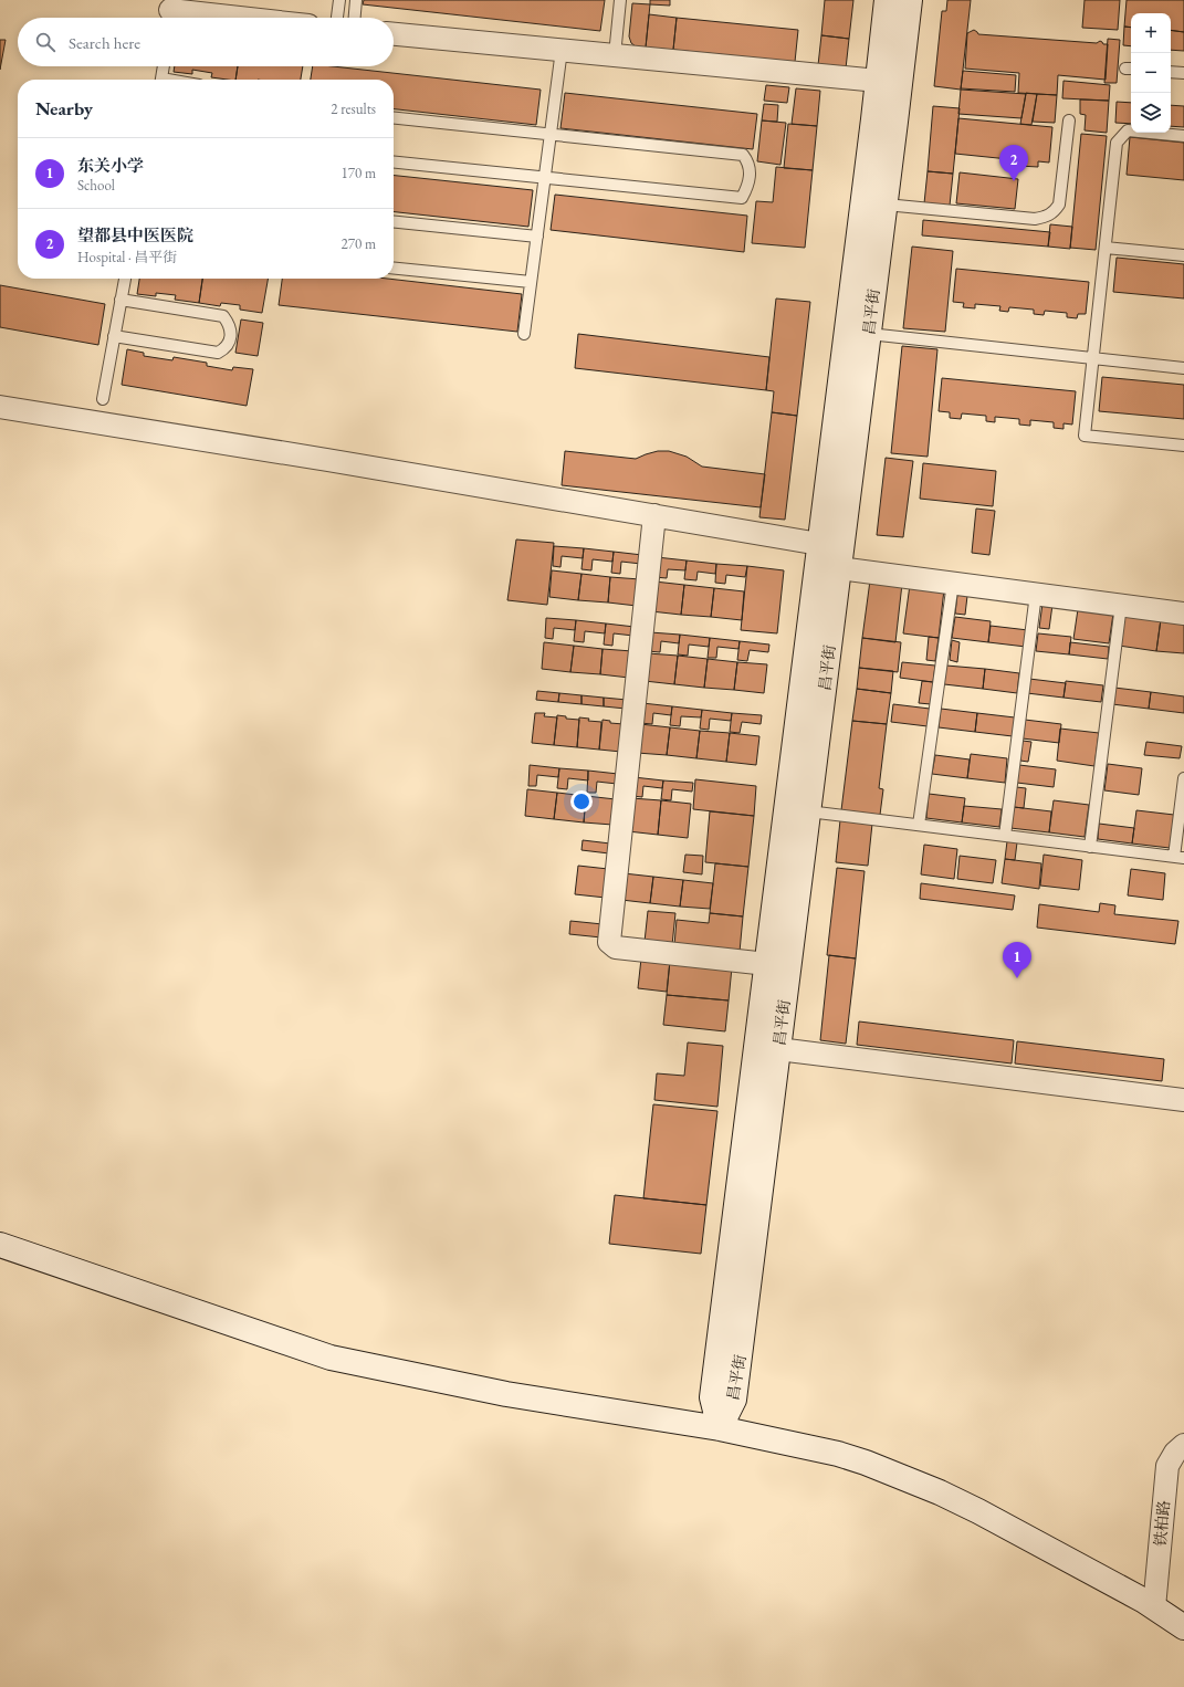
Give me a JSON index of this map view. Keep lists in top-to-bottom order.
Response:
{
  "streets": {
    "street": ["昌平街", "铁柏路"]
  },
  "page": {
    "map_buttons": ["+", "−"],
    "search": "Search here",
    "heading": ["Nearby", "2 results"],
    "list": [
      {
        "mark": "1",
        "name": "东关小学",
        "note": "School",
        "value": "170 m"
      },
      {
        "mark": "2",
        "name": "望都县中医医院",
        "note": "Hospital · 昌平街",
        "value": "270 m"
      }
    ],
    "pins": ["2", "1"]
  }
}
